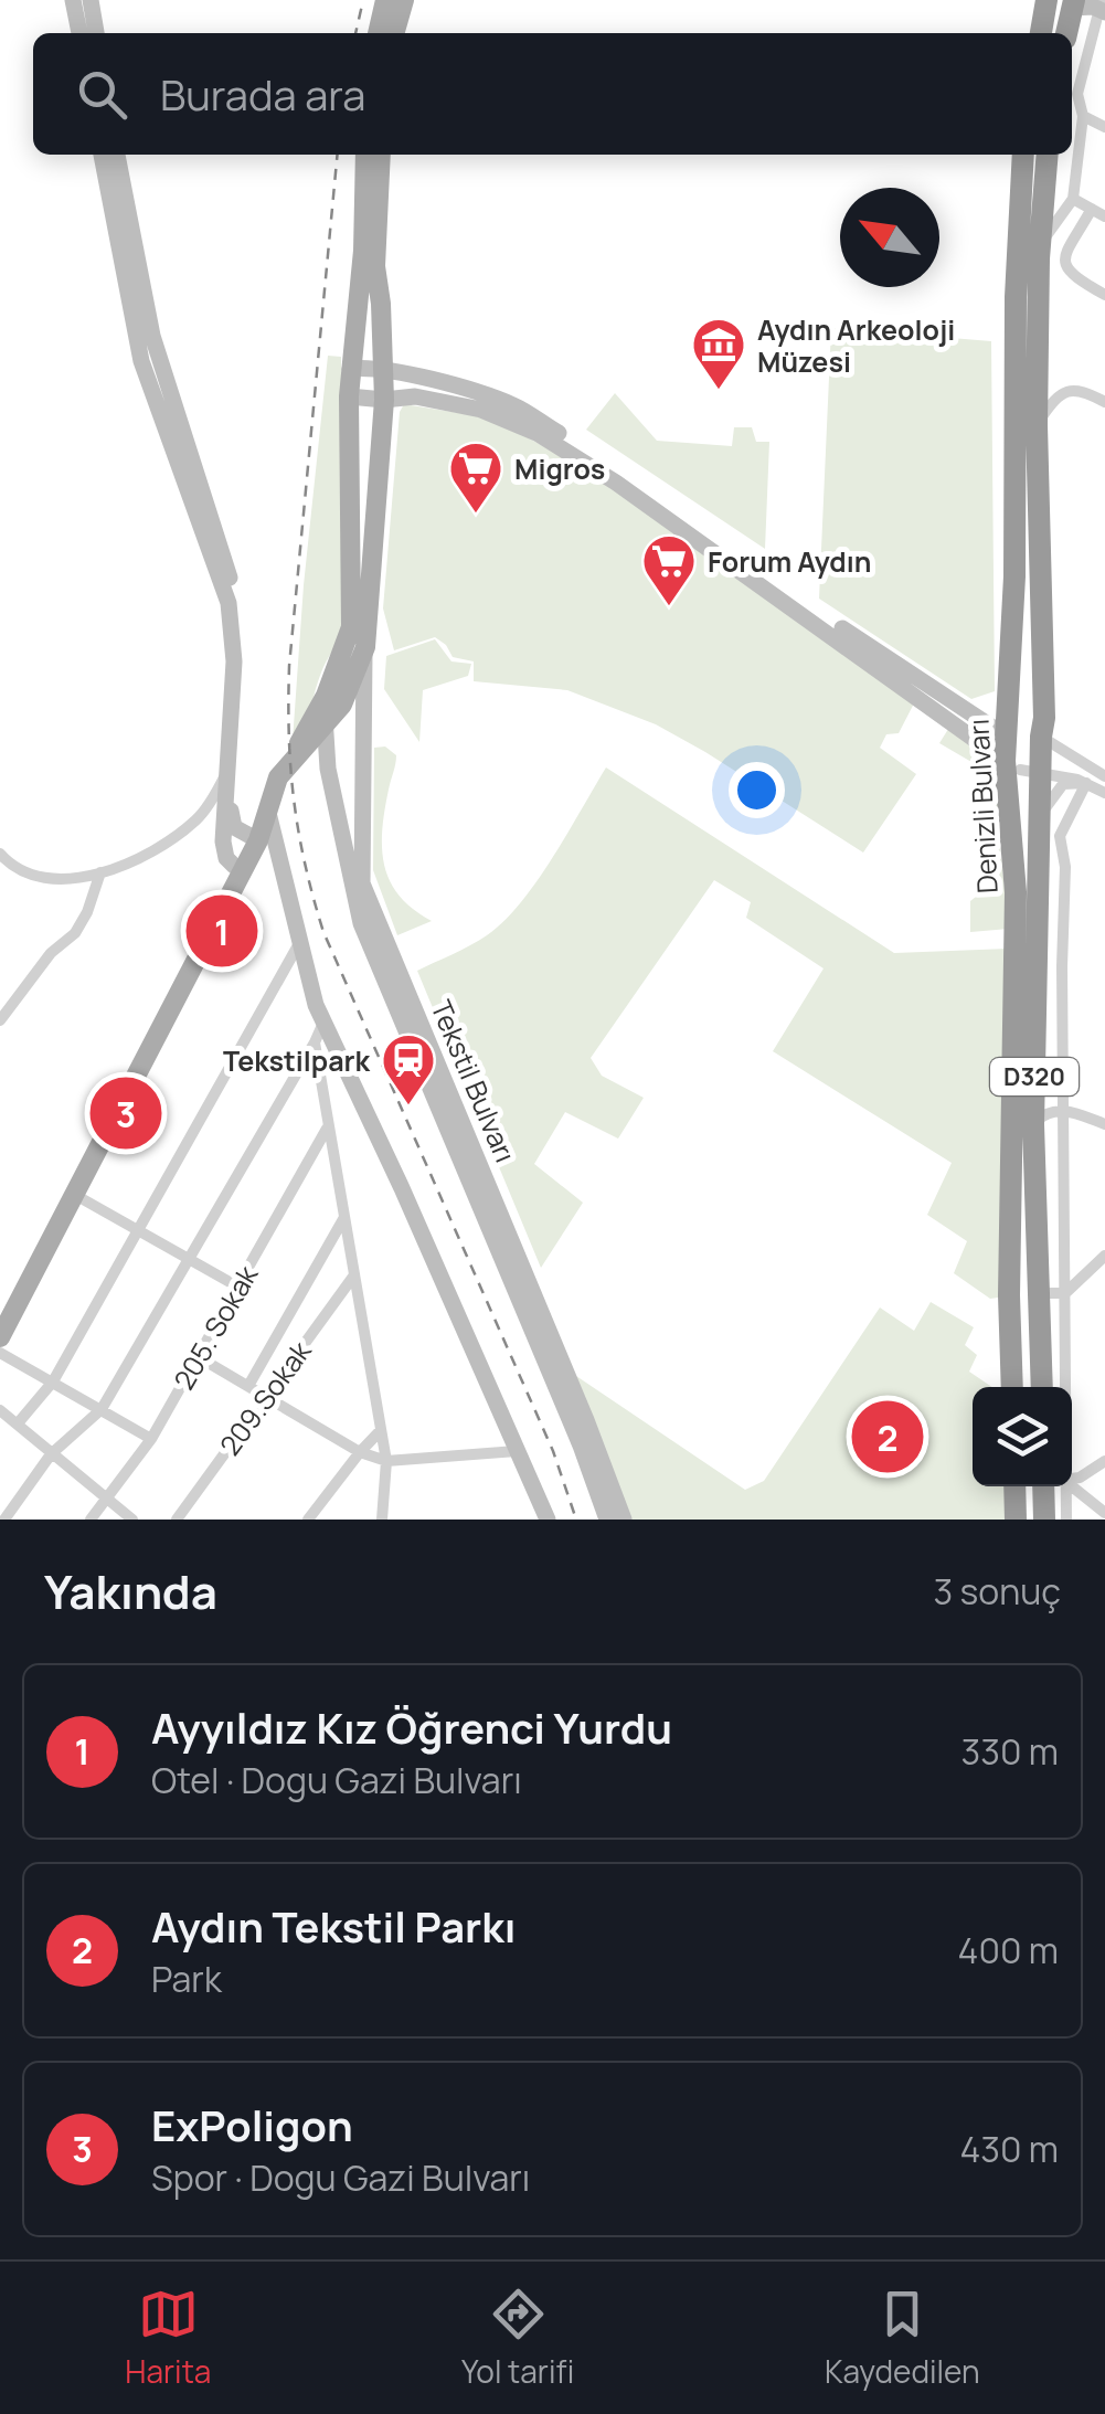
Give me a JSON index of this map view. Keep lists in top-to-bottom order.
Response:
{
  "streets": {
    "highway": ["Denizli Bulvarı", "D320"],
    "street": ["Tekstil Bulvarı", "205. Sokak", "209.Sokak"]
  },
  "places": {
    "museum": ["Aydın Arkeoloji Müzesi"],
    "supermarket": ["Migros", "Forum Aydın"],
    "station": ["Tekstilpark"]
  },
  "north": "top left",
  "page": {
    "search": "Burada ara",
    "pins": ["1", "3", "2"],
    "heading": ["Yakında", "3 sonuç"],
    "list": [
      {
        "mark": "1",
        "name": "Ayyıldız Kız Öğrenci Yurdu",
        "note": "Otel · Dogu Gazi Bulvarı",
        "value": "330 m"
      },
      {
        "mark": "2",
        "name": "Aydın Tekstil Parkı",
        "note": "Park",
        "value": "400 m"
      },
      {
        "mark": "3",
        "name": "ExPoligon",
        "note": "Spor · Dogu Gazi Bulvarı",
        "value": "430 m"
      }
    ],
    "nav": ["Harita", "Yol tarifi", "Kaydedilen"]
  }
}
